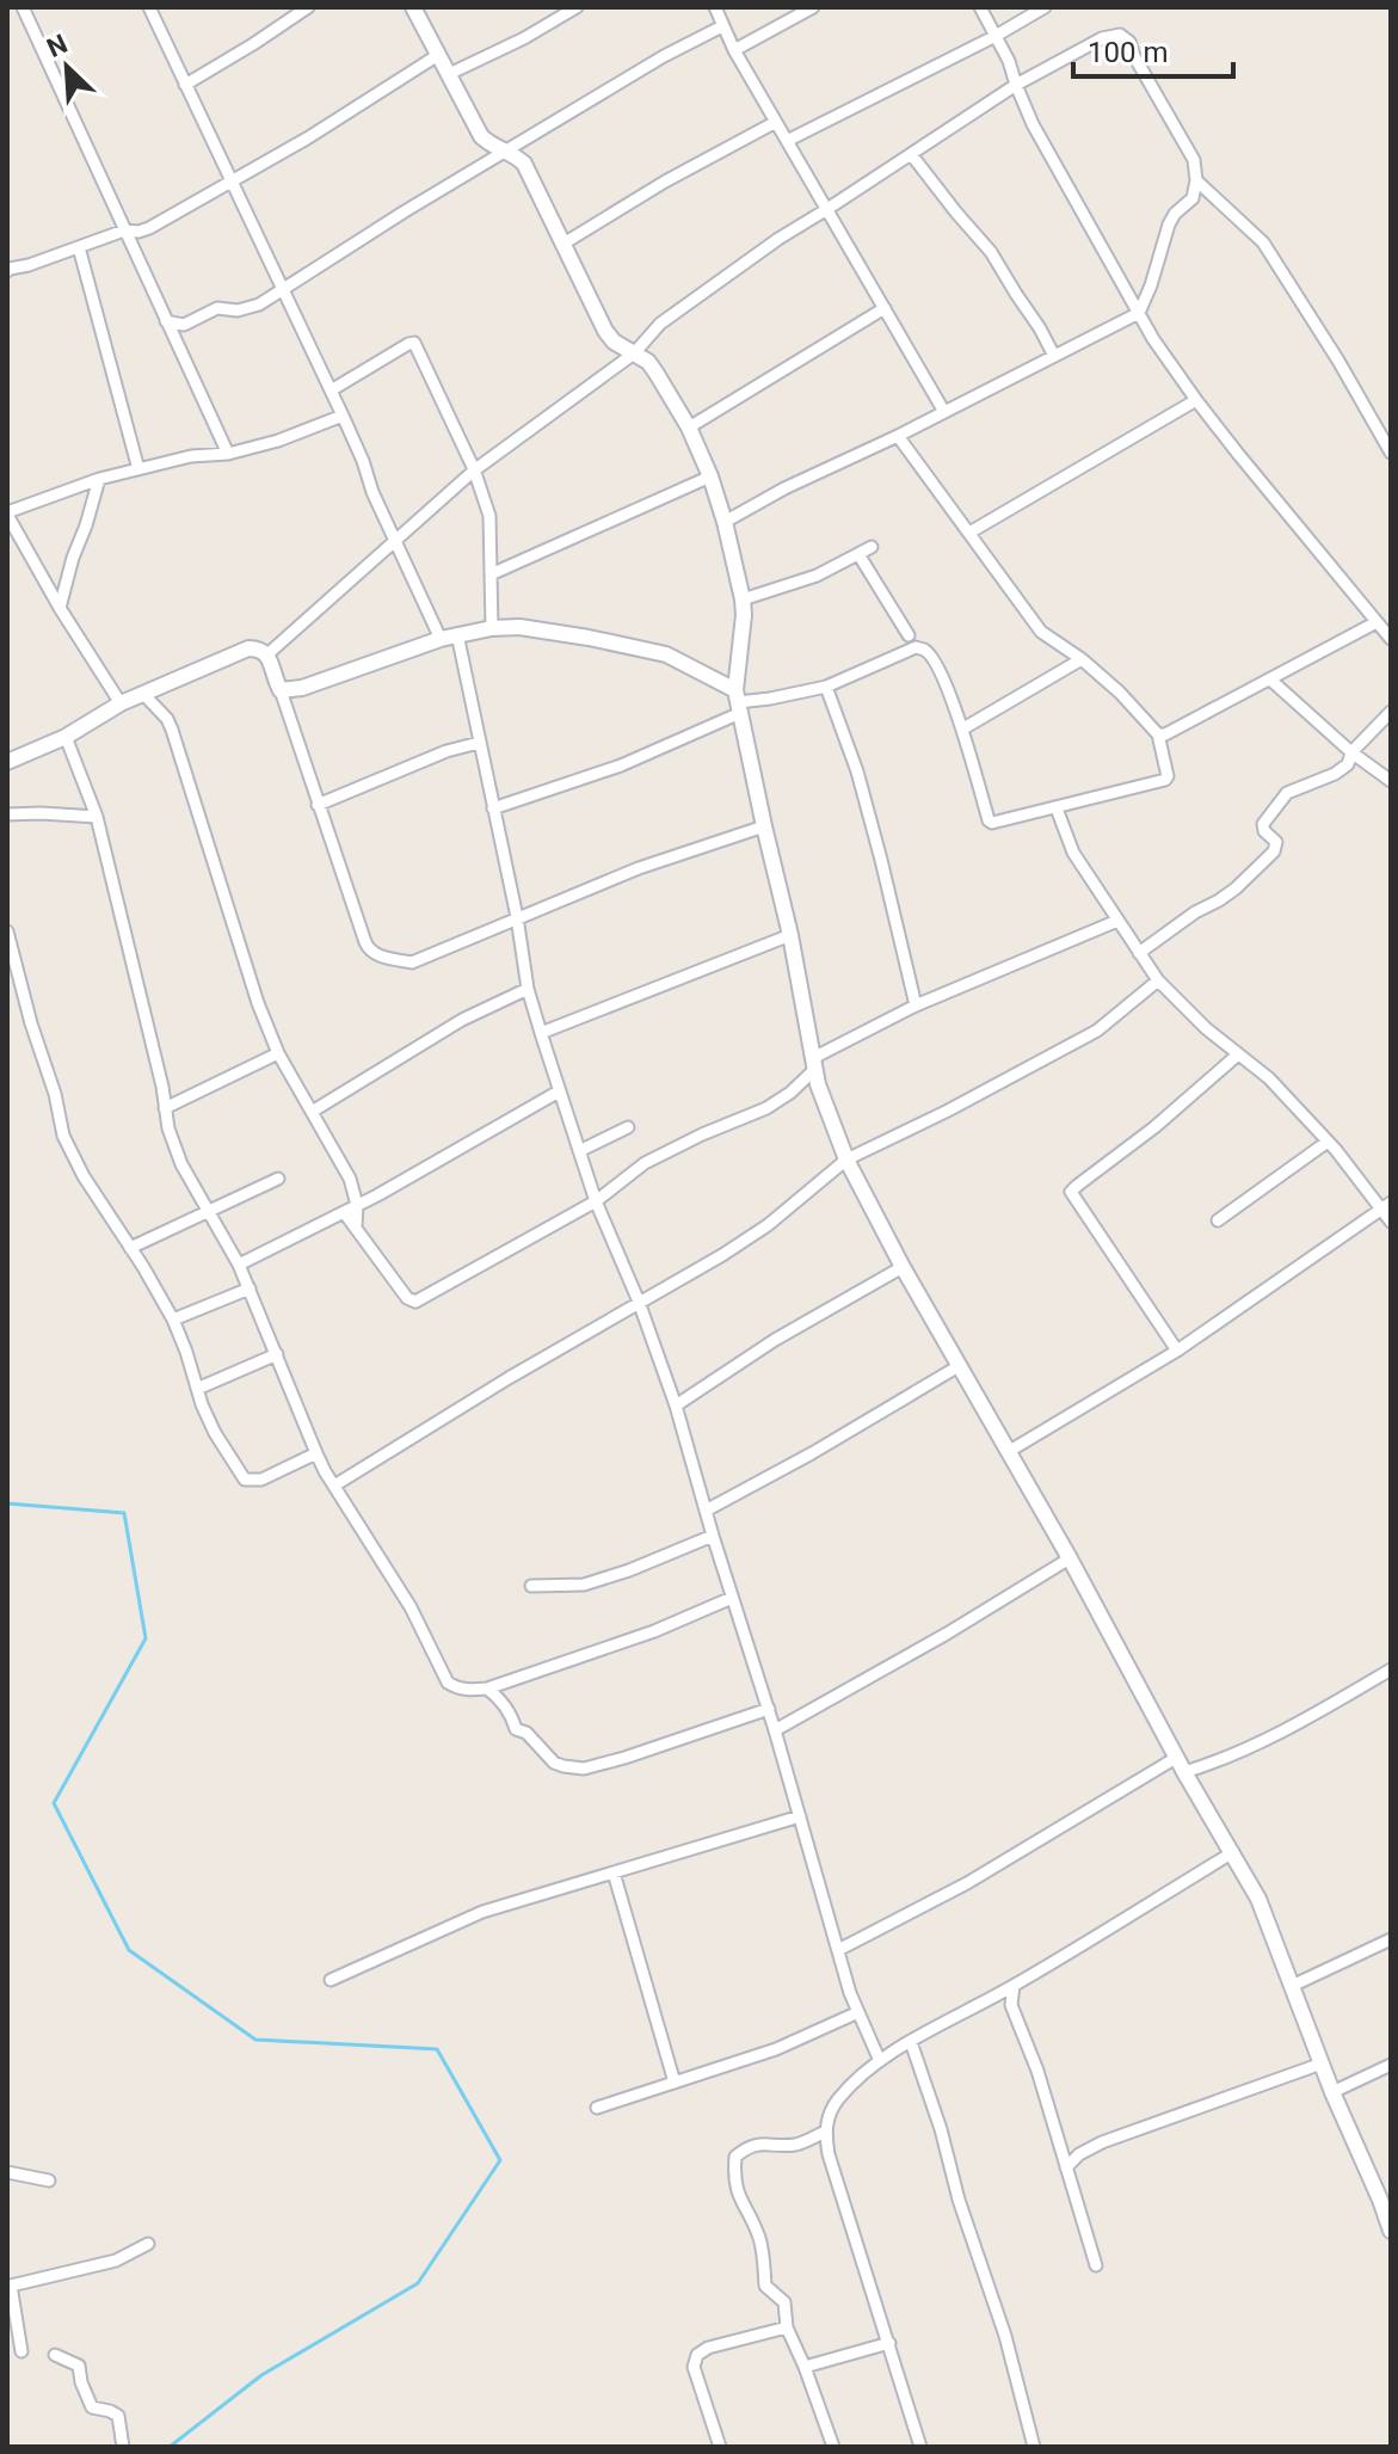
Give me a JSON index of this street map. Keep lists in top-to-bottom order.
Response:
{
  "scale_bar": "100 m",
  "north": "top left"
}
